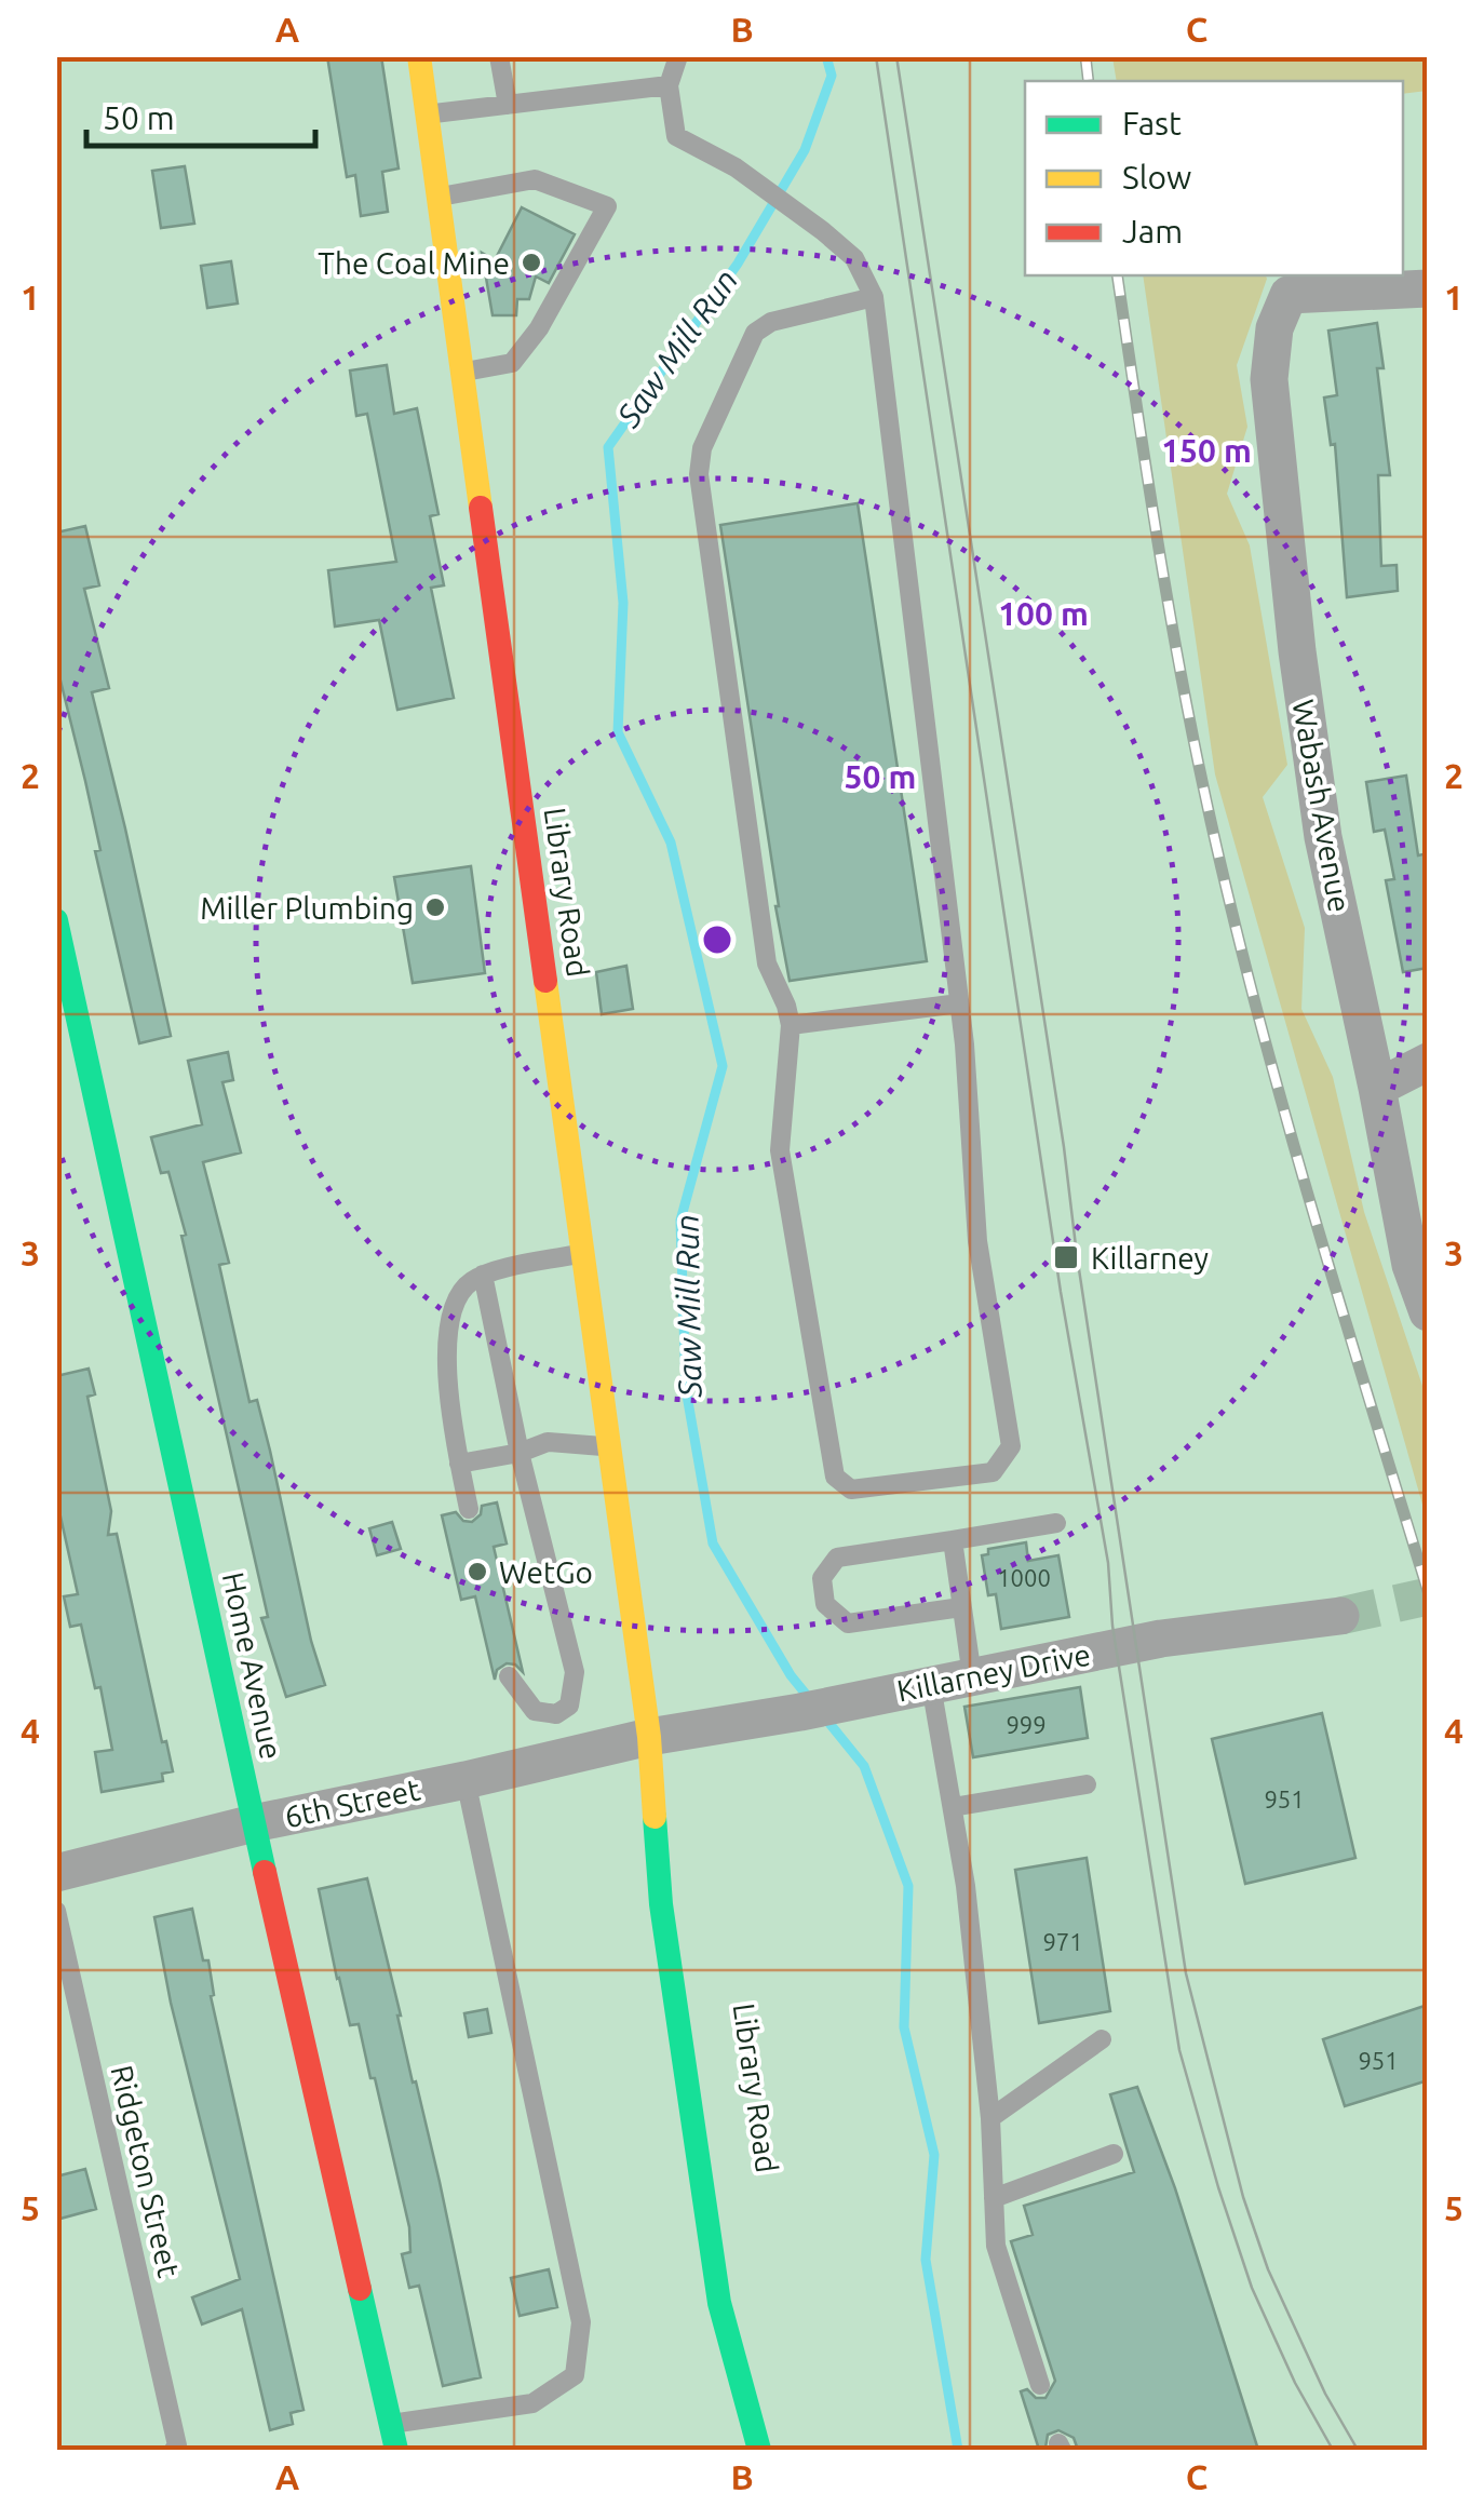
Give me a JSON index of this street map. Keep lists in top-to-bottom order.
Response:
{
  "streets": {
    "main road": ["Library Road", "Home Avenue"],
    "street": ["Wabash Avenue", "Killarney Drive", "6th Street"],
    "lane": ["Ridgeton Street"]
  },
  "crossings": [
    ["Library Road", "Killarney Drive"],
    ["Library Road", "6th Street"],
    ["Home Avenue", "6th Street"],
    ["Killarney Drive", "6th Street"]
  ],
  "water": ["Saw Mill Run"],
  "places": {
    "other": ["The Coal Mine", "Miller Plumbing", "WetGo"],
    "transit": ["Killarney"]
  },
  "house_numbers": [
    "1000",
    "999",
    "951",
    "971",
    "951"
  ],
  "legend": ["Fast", "Slow", "Jam"],
  "scale_bar": "50 m",
  "grid": {
    "columns": ["A", "B", "C"],
    "rows": [
      "1",
      "2",
      "3",
      "4",
      "5"
    ]
  },
  "rings": ["150 m", "100 m", "50 m"]
}
